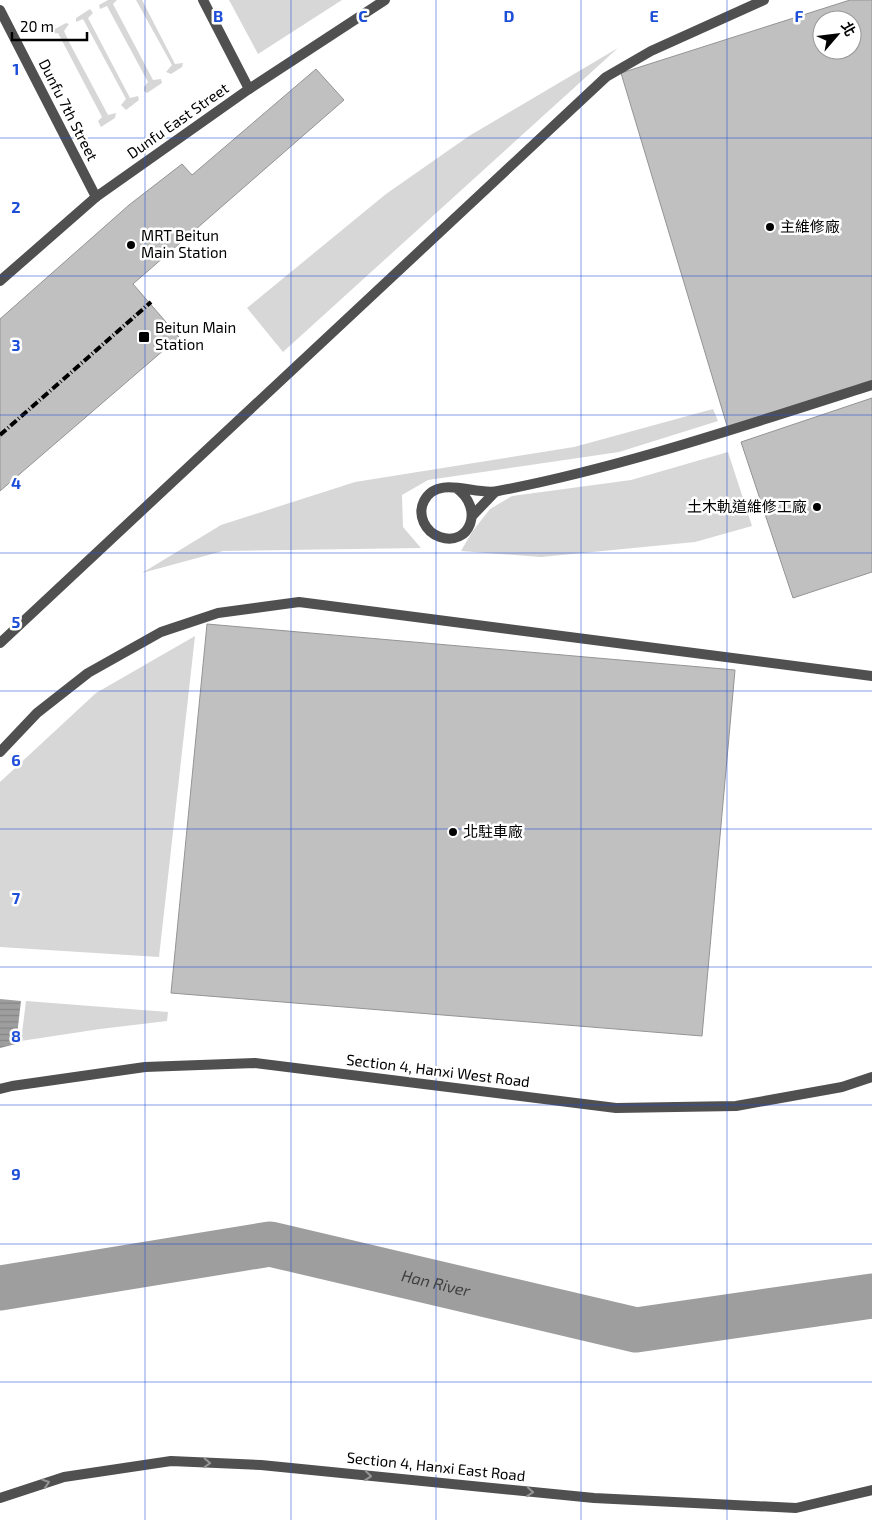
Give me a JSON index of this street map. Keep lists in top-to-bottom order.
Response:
{
  "streets": {
    "street": [
      "Dunfu 7th Street",
      "Dunfu East Street",
      "Section 4, Hanxi West Road",
      "Section 4, Hanxi East Road"
    ]
  },
  "crossings": [
    ["Dunfu 7th Street", "Dunfu East Street"]
  ],
  "one_way": ["Section 4, Hanxi East Road"],
  "water": ["Han River"],
  "places": {
    "other": [
      "主維修廠",
      "MRT Beitun Main Station",
      "土木軌道維修工廠",
      "北駐車廠"
    ],
    "transit": ["Beitun Main Station"]
  },
  "scale_bar": "20 m",
  "north": "top right",
  "grid": {
    "columns": [
      "B",
      "C",
      "D",
      "E",
      "F"
    ],
    "rows": [
      "1",
      "2",
      "3",
      "4",
      "5",
      "6",
      "7",
      "8",
      "9"
    ]
  }
}
